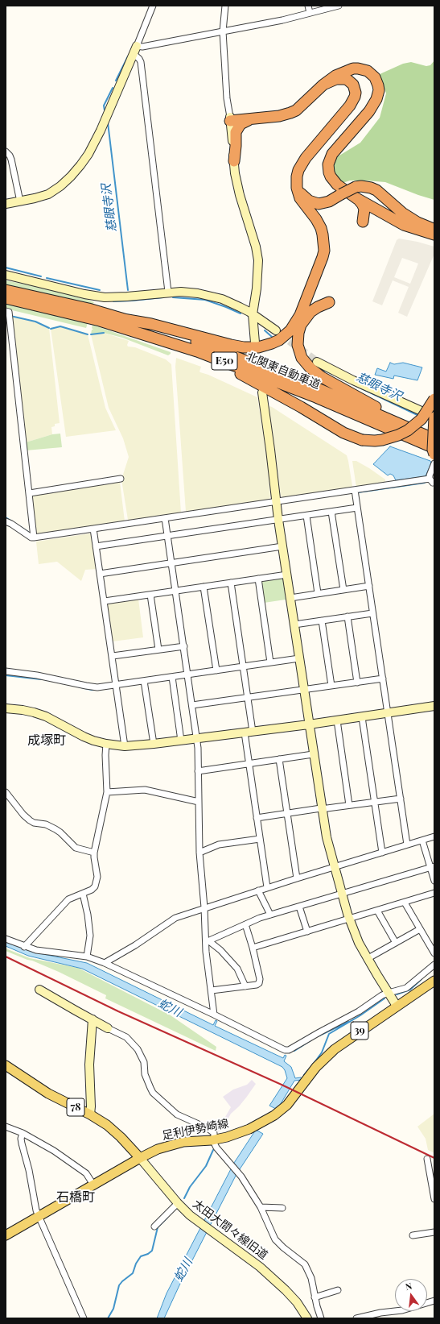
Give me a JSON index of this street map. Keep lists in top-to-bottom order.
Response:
{
  "streets": {
    "highway": ["E50", "北関東自動車道"],
    "main road": ["39", "78", "足利伊勢崎線"],
    "street": ["太田大間々線旧道"]
  },
  "crossings": [
    ["78", "足利伊勢崎線"],
    ["78", "太田大間々線旧道"],
    ["足利伊勢崎線", "太田大間々線旧道"]
  ],
  "districts": ["成塚町", "石橋町"],
  "water": ["慈眼寺沢", "蛇川"],
  "north": "top"
}
